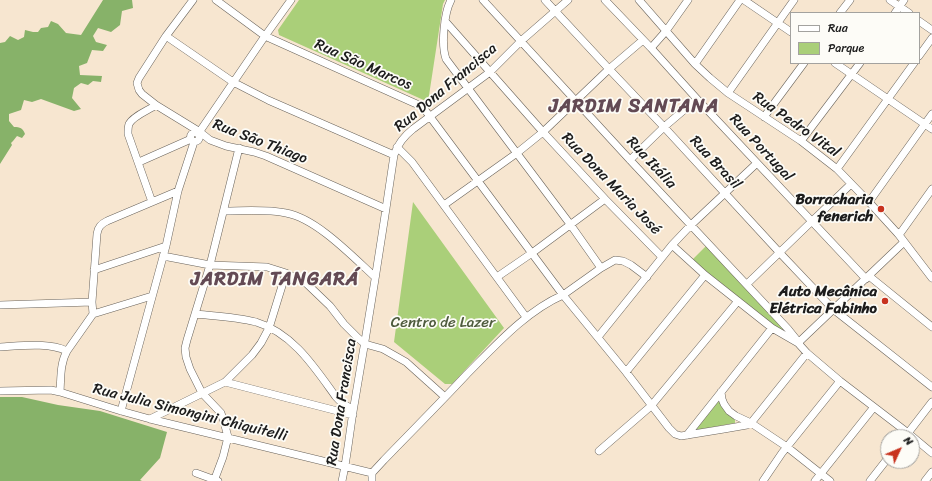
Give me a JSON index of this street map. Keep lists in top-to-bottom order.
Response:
{
  "streets": {
    "street": [
      "Rua São Marcos",
      "Rua Dona Francisca",
      "Rua Pedro Vital",
      "Rua São Thiago",
      "Rua Portugal",
      "Rua Itália",
      "Rua Brasil",
      "Rua Dona Maria José",
      "Rua Julia Simongini Chiquitelli"
    ]
  },
  "crossings": [
    ["Rua São Marcos", "Rua Dona Francisca"],
    ["Rua Dona Francisca", "Rua São Thiago"],
    ["Rua Dona Francisca", "Rua Itália"],
    ["Rua Dona Francisca", "Rua Brasil"],
    ["Rua Dona Francisca", "Rua Dona Maria José"],
    ["Rua Dona Francisca", "Rua Julia Simongini Chiquitelli"]
  ],
  "districts": ["JARDIM SANTANA", "JARDIM TANGARÁ"],
  "parks": ["Centro de Lazer"],
  "places": ["Borracharia fenerich", "Auto Mecânica Elétrica Fabinho"],
  "legend": ["Rua", "Parque"],
  "north": "top right"
}
